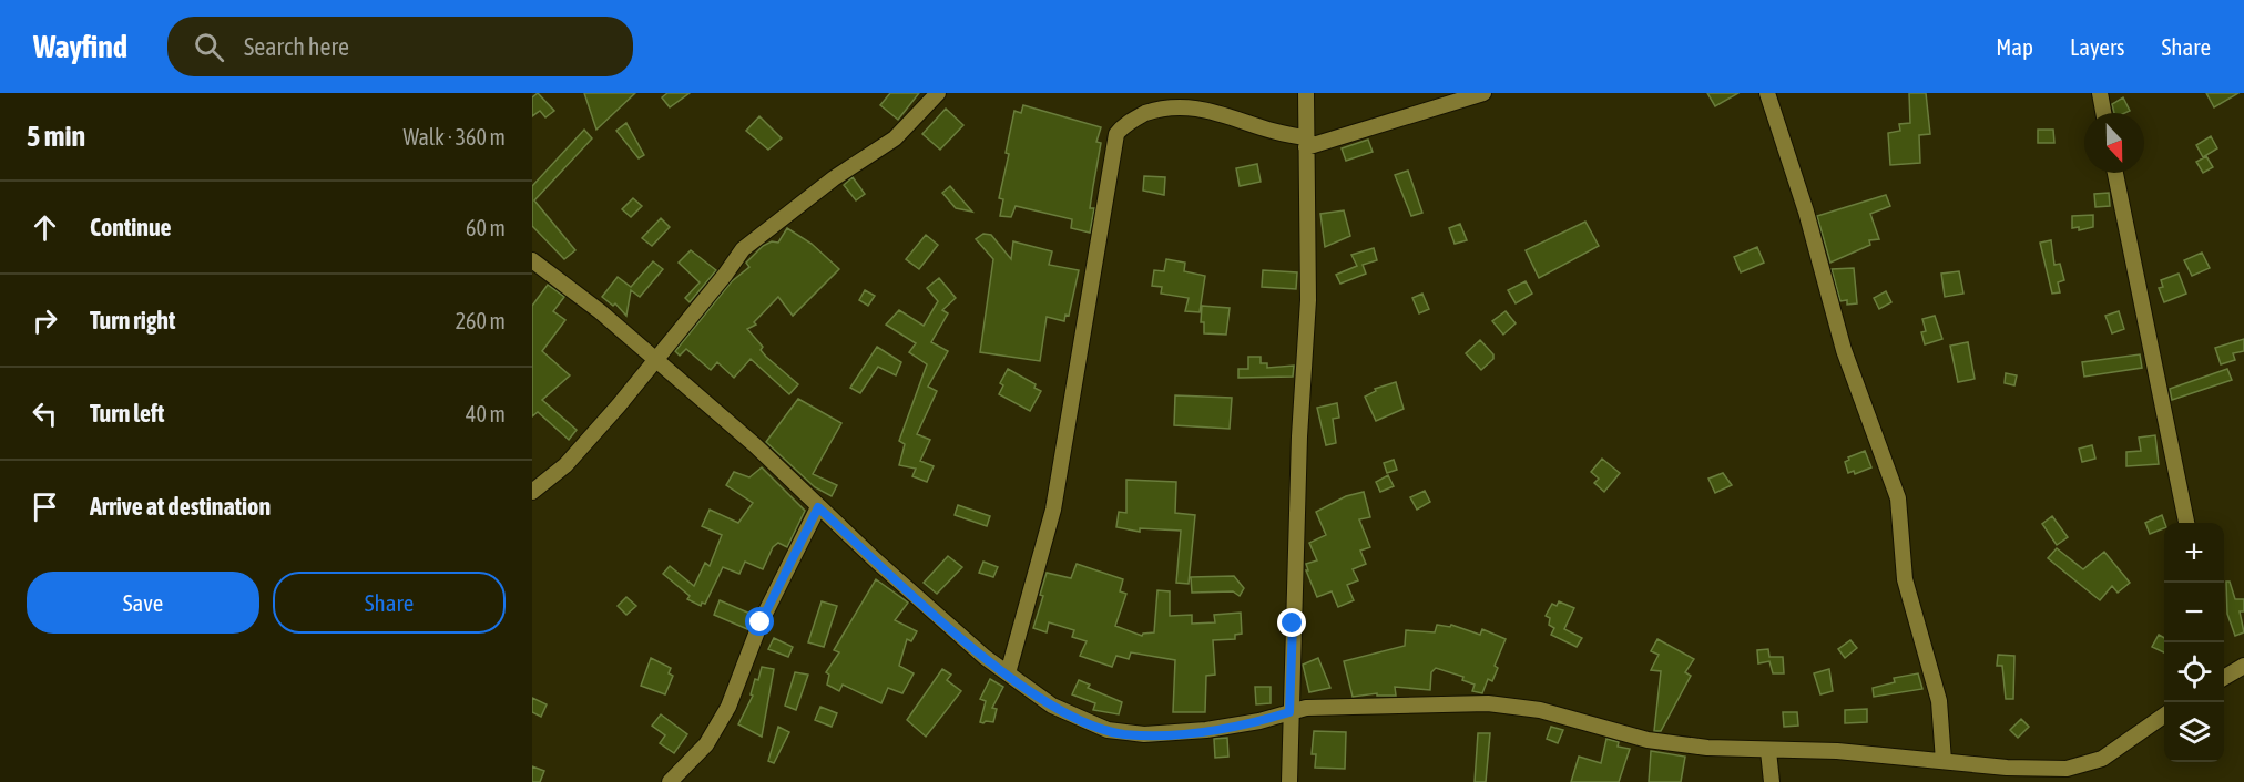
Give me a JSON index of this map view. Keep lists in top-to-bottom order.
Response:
{
  "north": "bottom",
  "page": {
    "header": "Wayfind",
    "search": "Search here",
    "nav": ["Map", "Layers", "Share"],
    "heading": ["5 min", "Walk · 360 m"],
    "list": [
      ["Continue", "60 m"],
      ["Turn right", "260 m"],
      ["Turn left", "40 m"],
      "Arrive at destination"
    ],
    "map_buttons": ["+", "−"],
    "buttons": ["Save", "Share"]
  }
}
